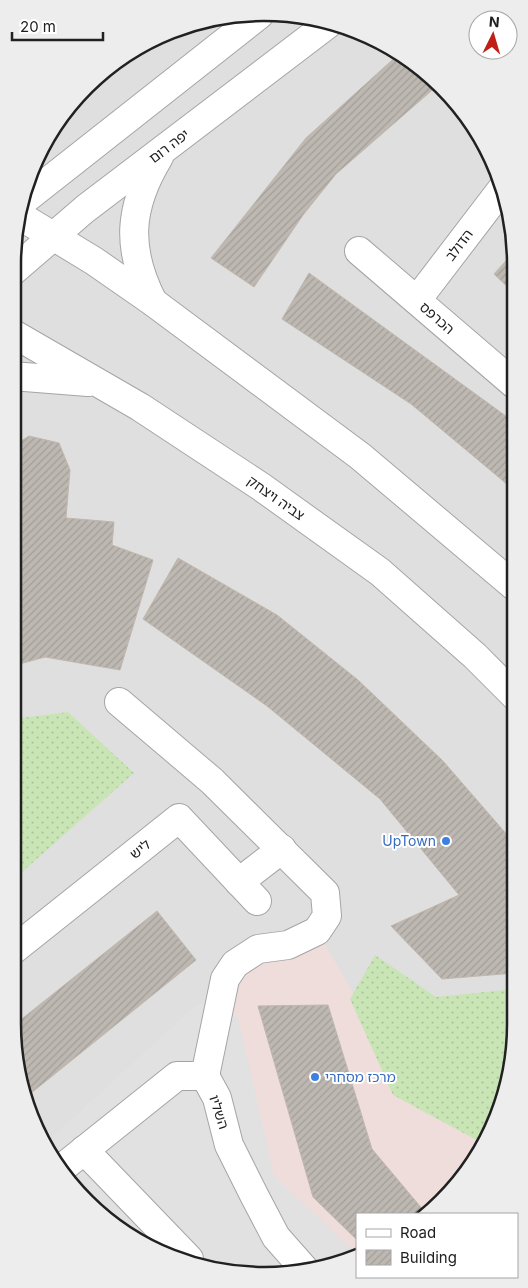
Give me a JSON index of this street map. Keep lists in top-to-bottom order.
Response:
{
  "streets": {
    "street": [
      "יפה רום",
      "הדולב",
      "הכרפס",
      "צביה ויצחק",
      "ליש",
      "השליו"
    ]
  },
  "crossings": [
    ["הדולב", "הכרפס"]
  ],
  "places": ["UpTown", "מרכז מסחרי"],
  "legend": ["Road", "Building"],
  "scale_bar": "20 m",
  "north": "top"
}
